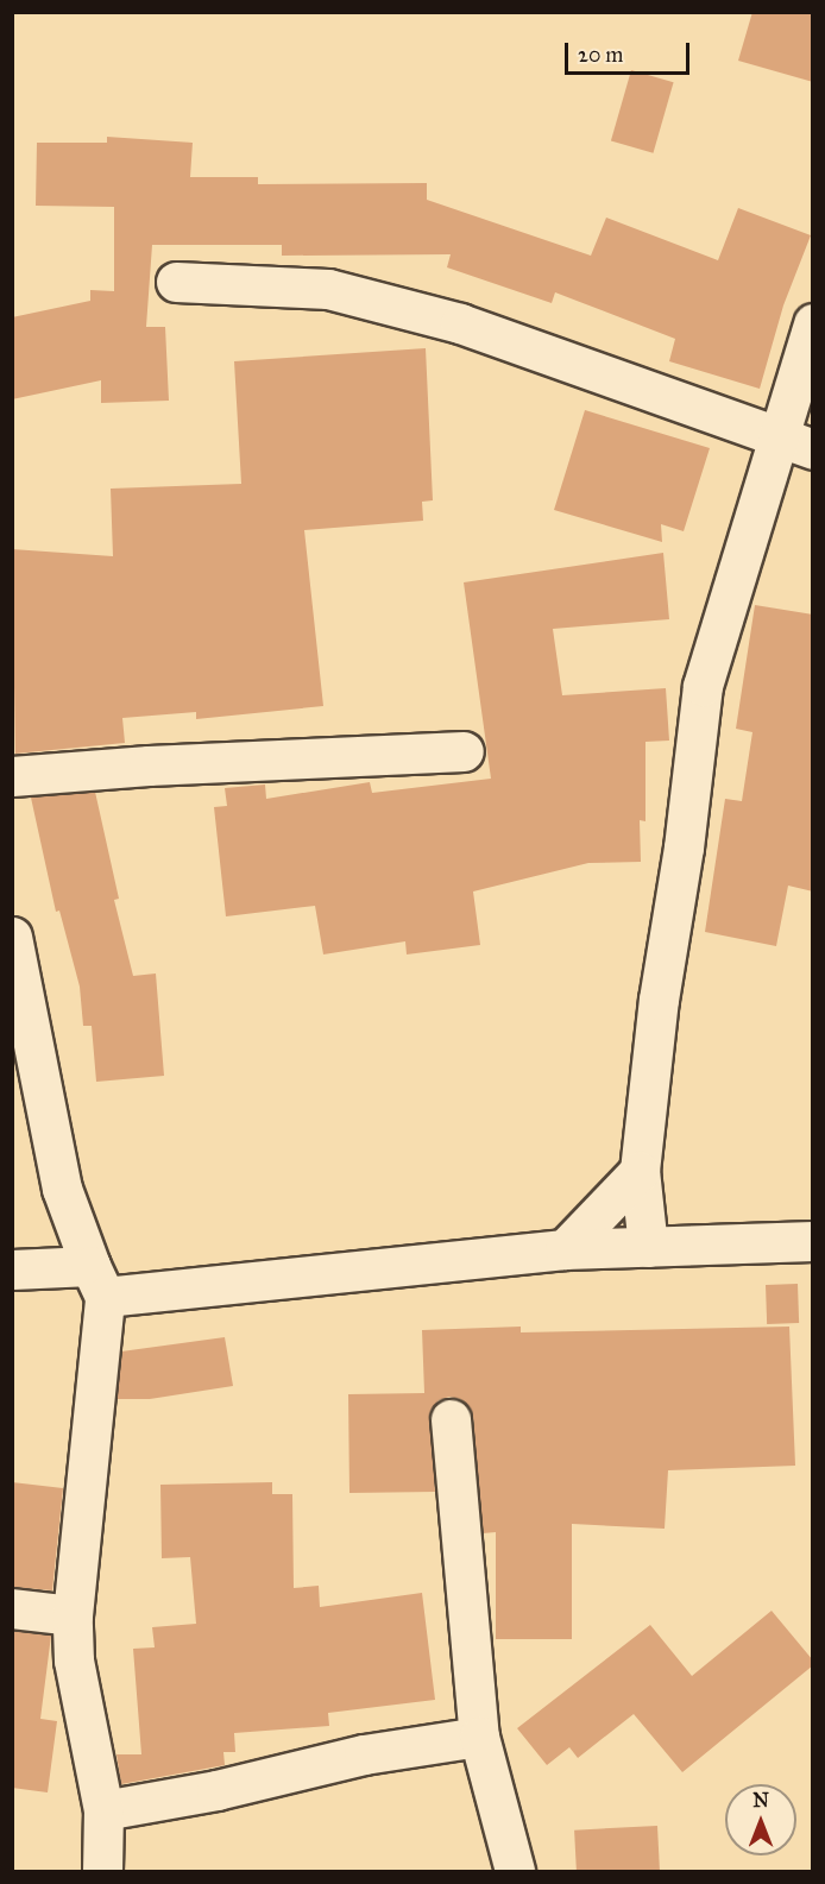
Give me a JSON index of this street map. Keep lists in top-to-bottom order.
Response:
{
  "scale_bar": "20 m",
  "north": "top"
}
